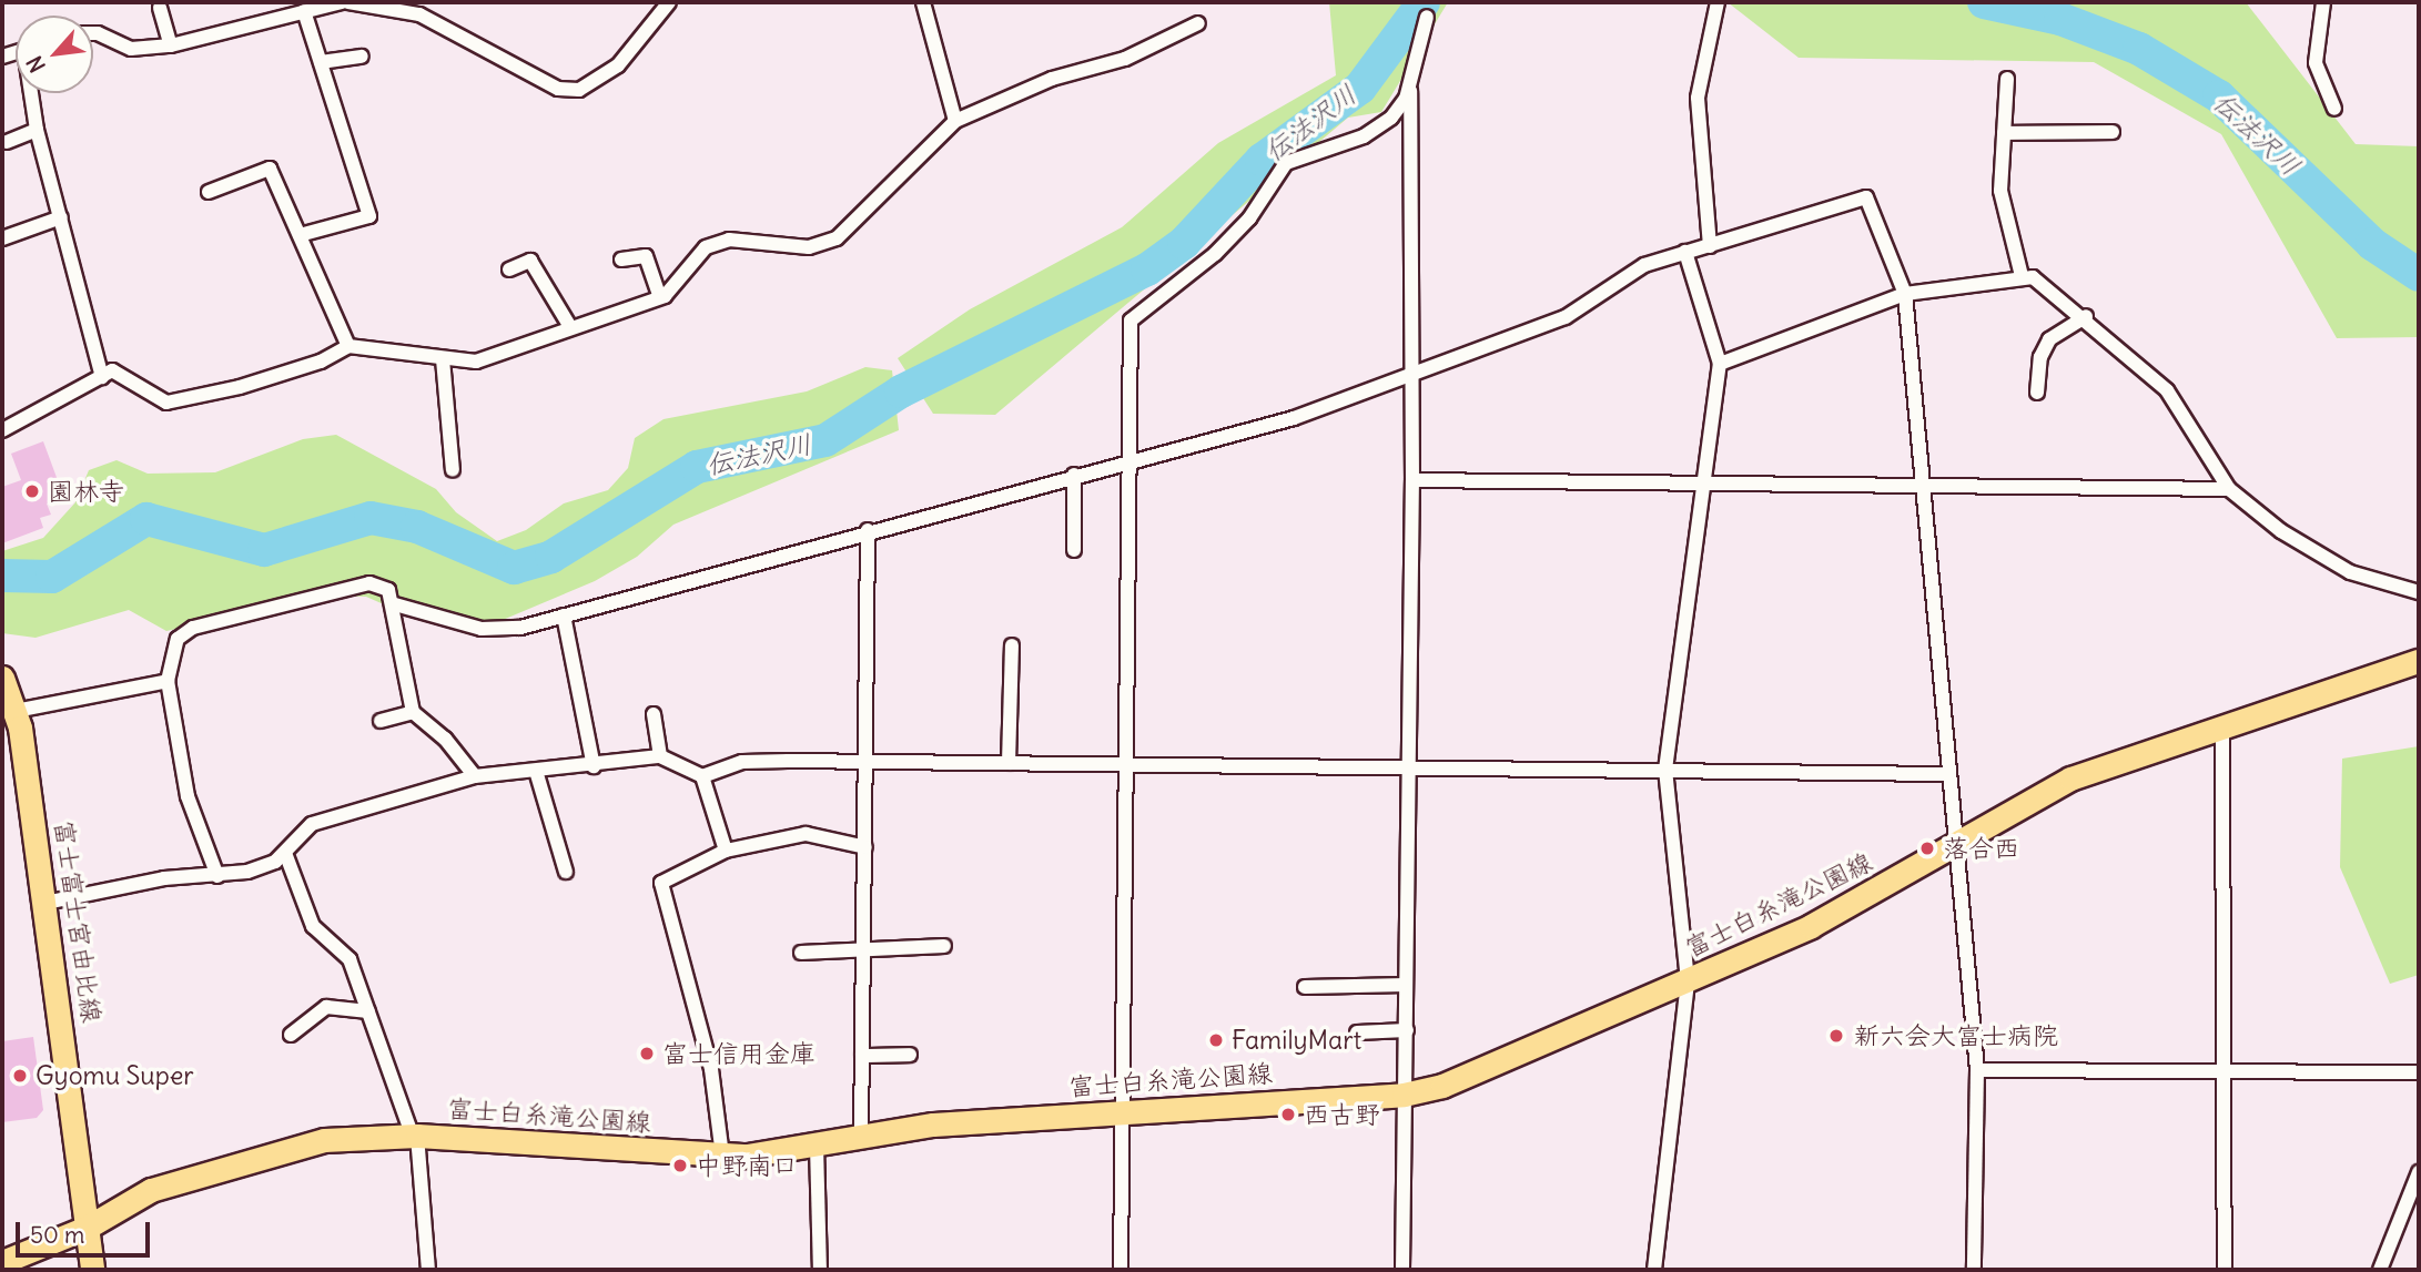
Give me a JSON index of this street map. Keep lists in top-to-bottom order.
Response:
{
  "streets": {
    "main road": ["富士白糸滝公園線", "富士富士宮由比線"]
  },
  "crossings": [
    ["富士白糸滝公園線", "富士富士宮由比線"]
  ],
  "water": ["伝法沢川"],
  "places": [
    "園林寺",
    "落合西",
    "新六会大富士病院",
    "FamilyMart",
    "富士信用金庫",
    "Gyomu Super",
    "西古野",
    "中野南口"
  ],
  "scale_bar": "50 m",
  "north": "bottom left"
}
